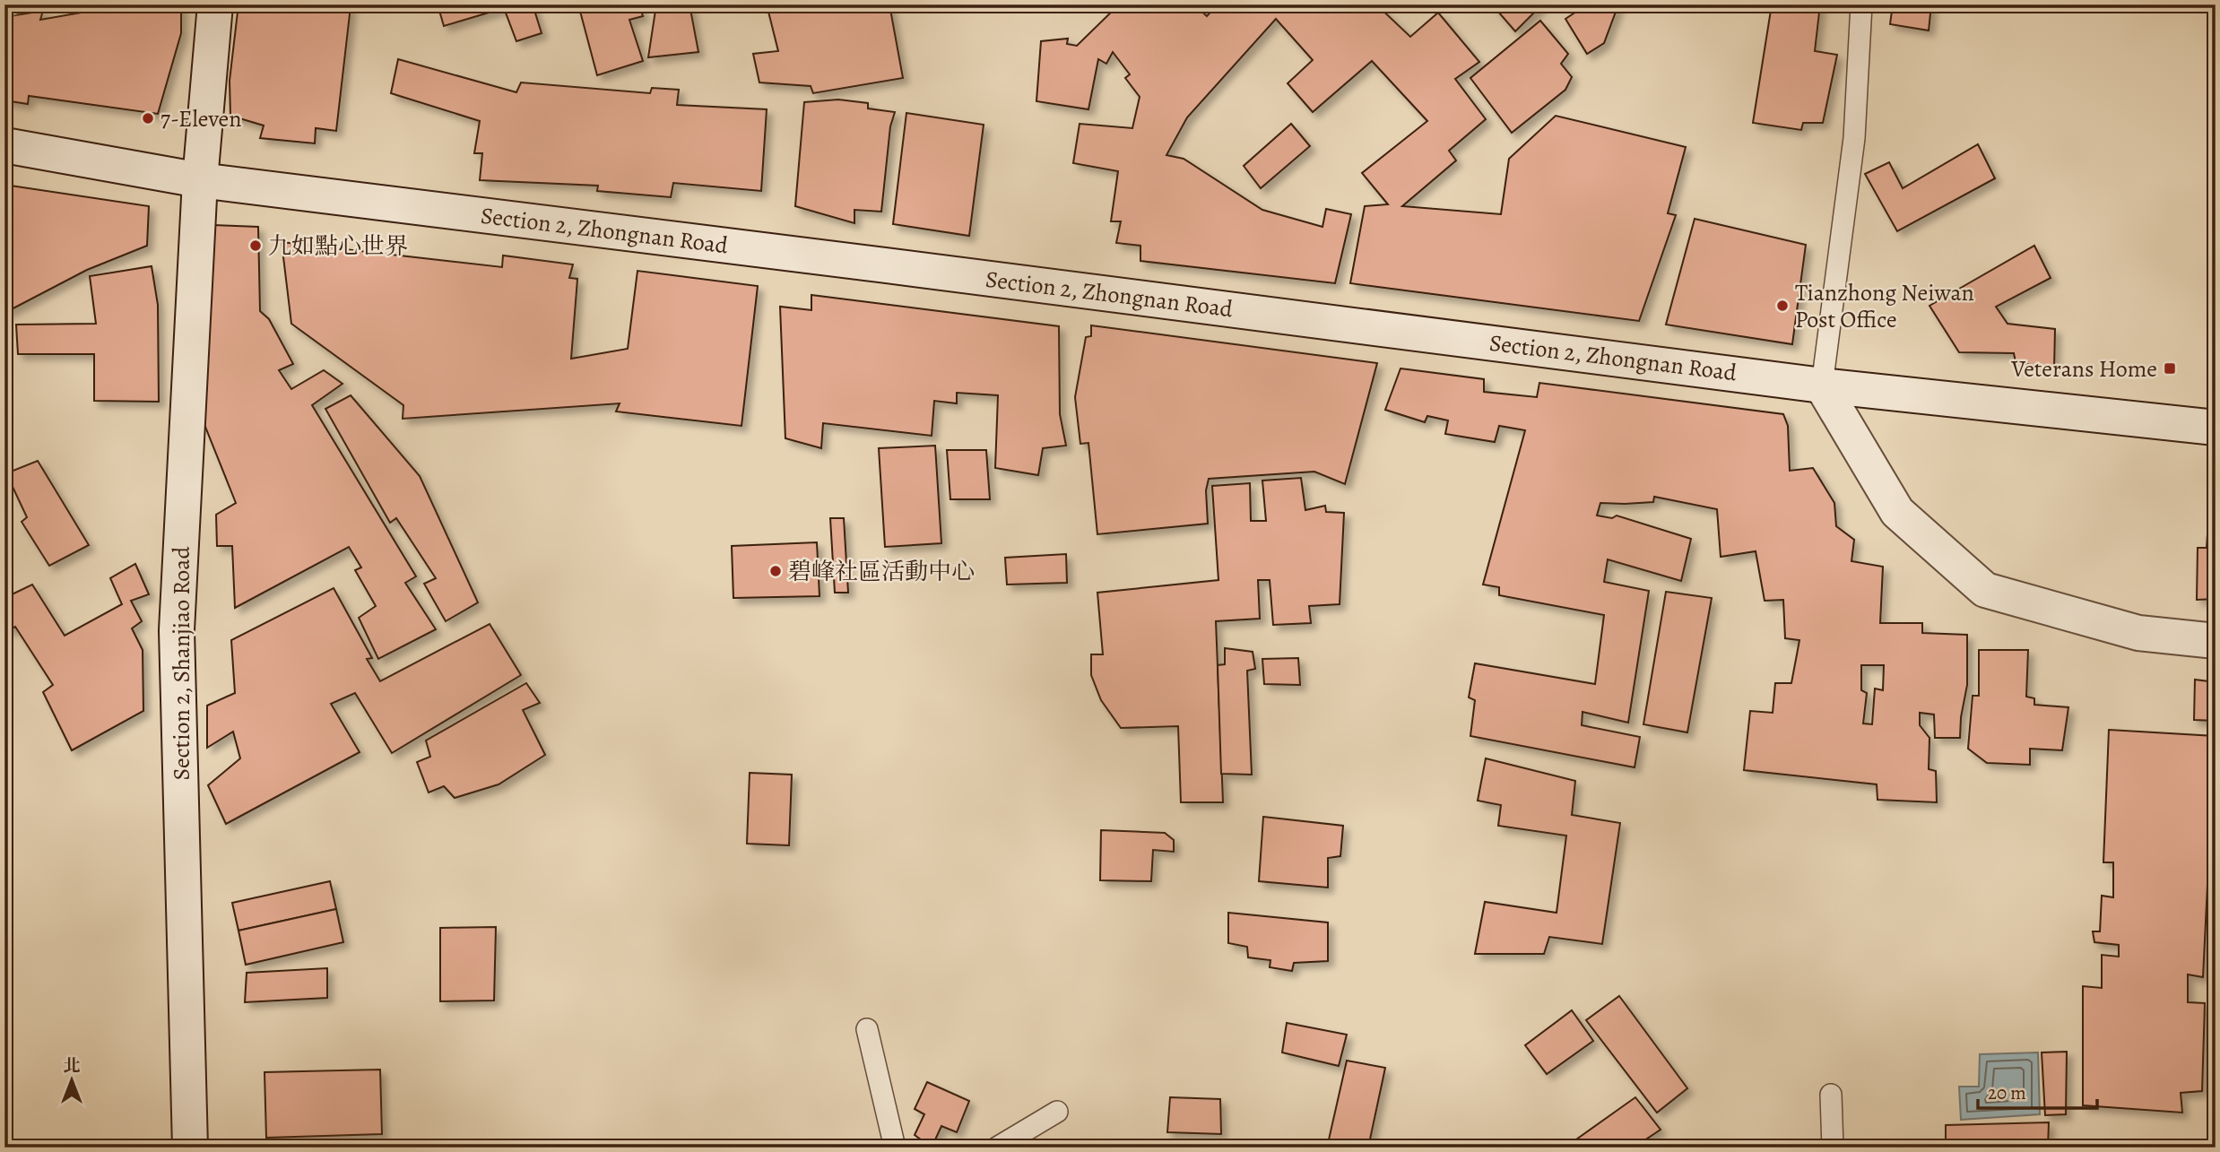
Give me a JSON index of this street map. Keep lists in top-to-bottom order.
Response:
{
  "streets": {
    "main road": ["Section 2, Zhongnan Road", "Section 2, Shanjiao Road"]
  },
  "crossings": [
    ["Section 2, Zhongnan Road", "Section 2, Shanjiao Road"]
  ],
  "places": {
    "other": [
      "7-Eleven",
      "九如點心世界",
      "Tianzhong Neiwan Post Office",
      "碧峰社區活動中心"
    ],
    "transit": ["Veterans Home"]
  },
  "scale_bar": "20 m",
  "north": "top"
}
